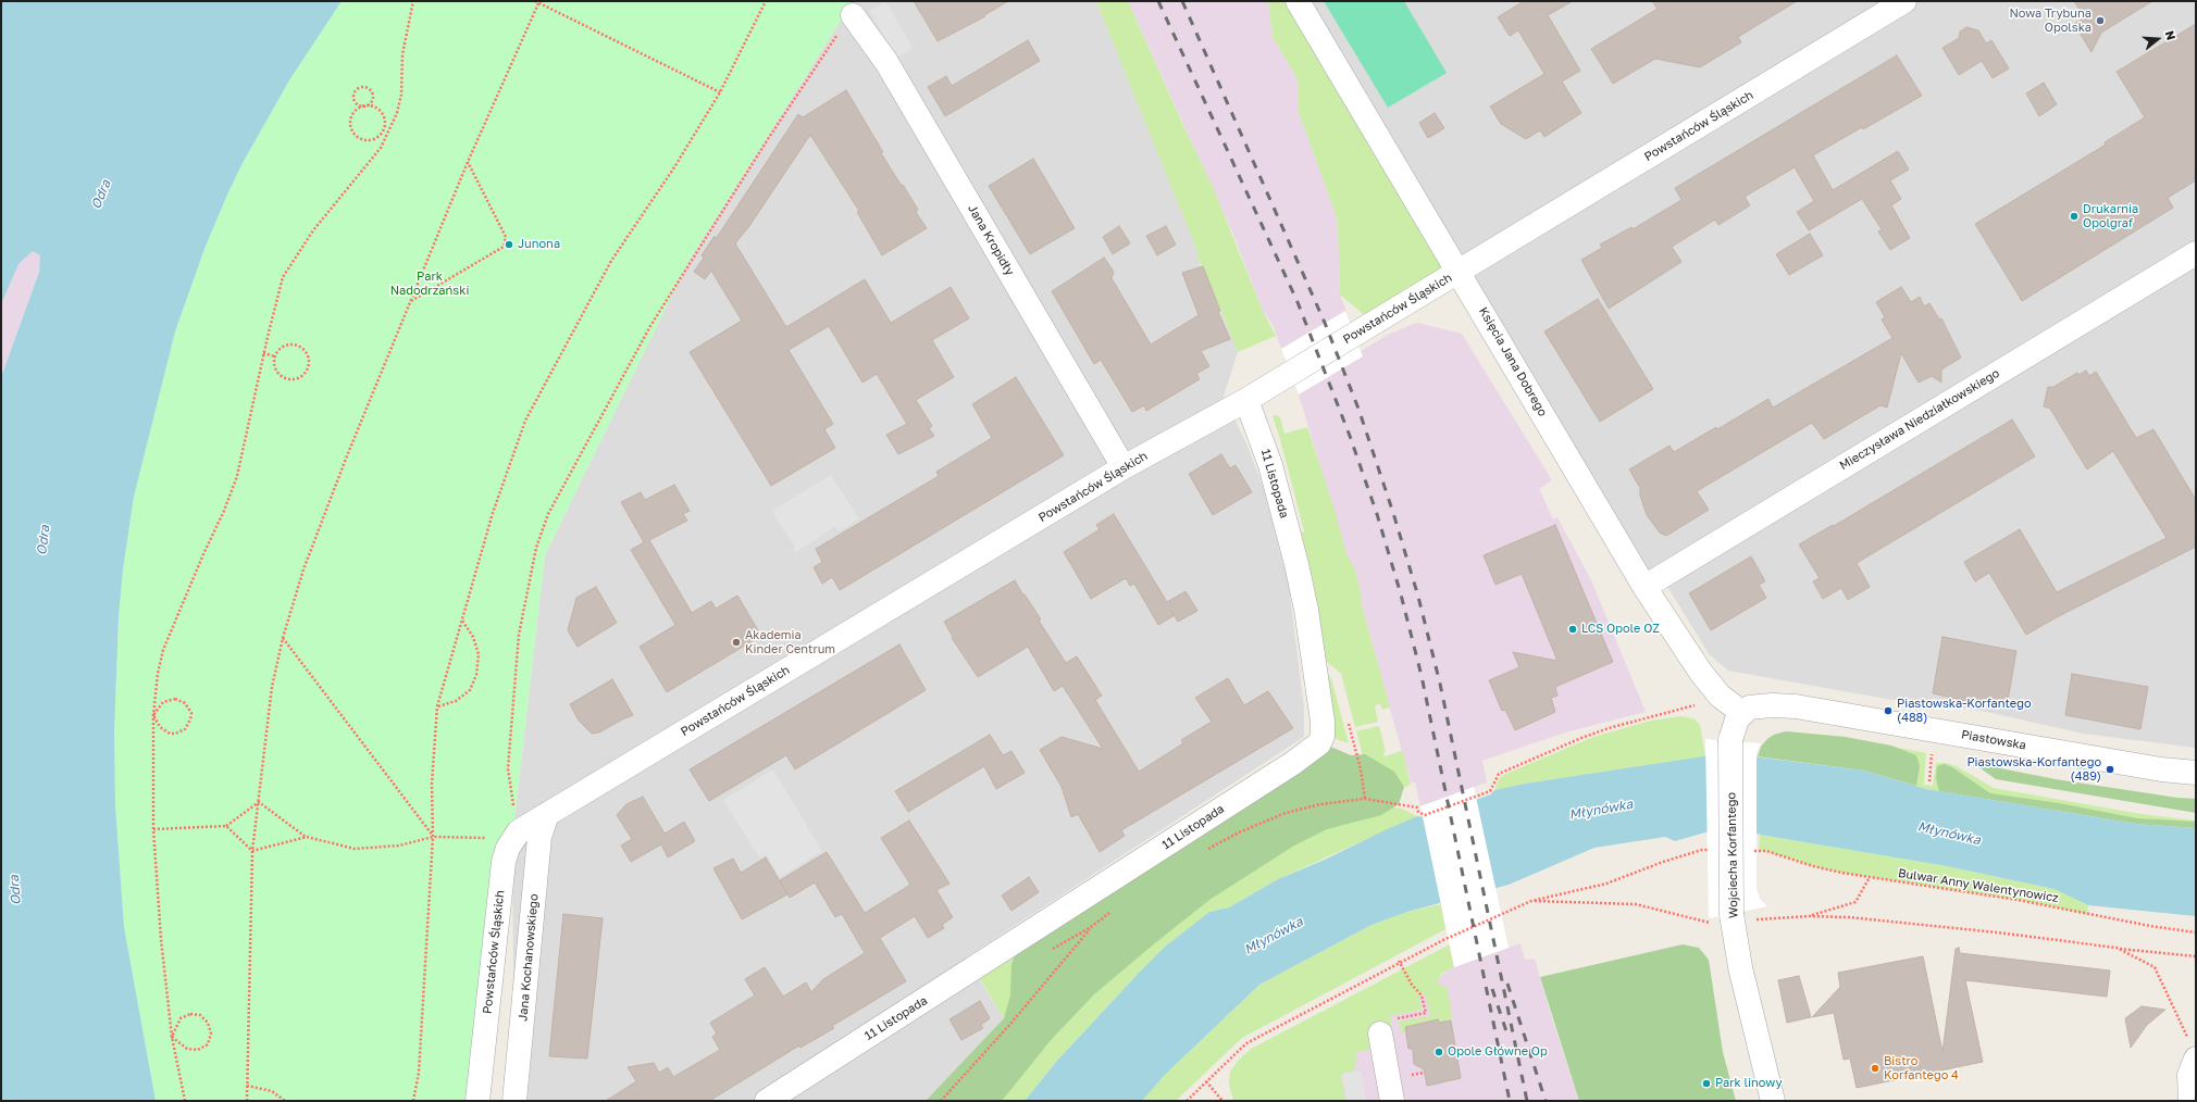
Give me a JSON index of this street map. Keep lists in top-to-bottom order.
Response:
{
  "streets": {
    "street": [
      "Powstańców Śląskich",
      "Jana Kropidły",
      "Księcia Jana Dobrego",
      "Mieczysława Niedziałkowskiego",
      "11 Listopada",
      "Piastowska",
      "Wojciecha Korfantego",
      "Jana Kochanowskiego"
    ],
    "path": ["Bulwar Anny Walentynowicz"]
  },
  "crossings": [
    ["Powstańców Śląskich", "Jana Kropidły"],
    ["Powstańców Śląskich", "Księcia Jana Dobrego"],
    ["Powstańców Śląskich", "11 Listopada"],
    ["Powstańców Śląskich", "Jana Kochanowskiego"],
    ["Księcia Jana Dobrego", "Mieczysława Niedziałkowskiego"],
    ["Księcia Jana Dobrego", "Piastowska"],
    ["Księcia Jana Dobrego", "Wojciecha Korfantego"],
    ["Piastowska", "Wojciecha Korfantego"]
  ],
  "water": ["Odra", "Młynówka"],
  "parks": ["Park Nadodrzański"],
  "places": [
    "Nowa Trybuna Opolska",
    "Drukarnia Opolgraf",
    "Junona",
    "LCS Opole OZ",
    "Akademia Kinder Centrum",
    "Piastowska-Korfantego (488)",
    "Piastowska-Korfantego (489)",
    "Opole Główne Op",
    "Bistro Korfantego 4",
    "Park linowy"
  ],
  "north": "right"
}
